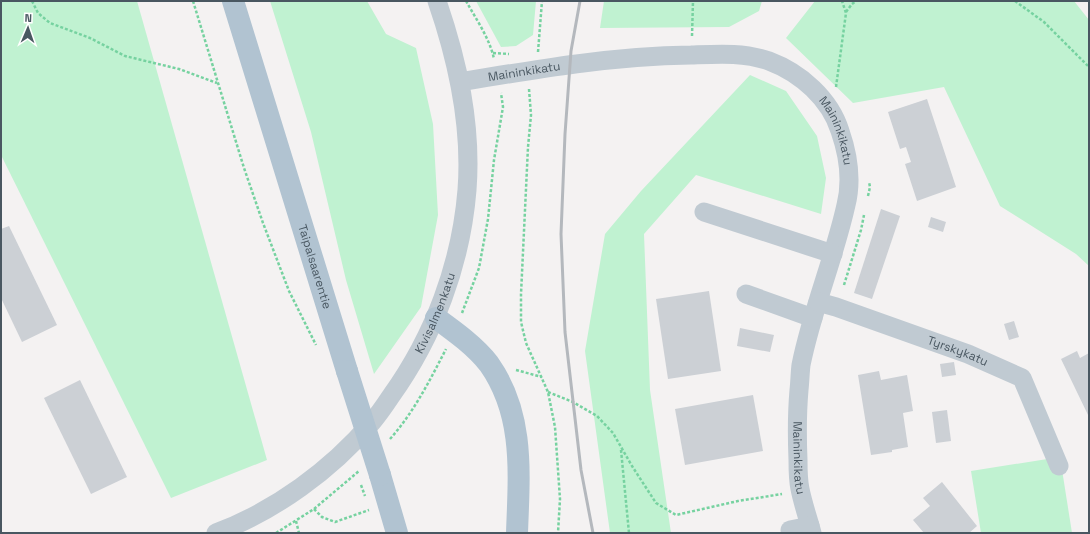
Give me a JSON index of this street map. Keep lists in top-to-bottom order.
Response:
{
  "streets": {
    "main road": ["Taipalsaarentie"],
    "street": ["Maininkikatu", "Kivisalmenkatu", "Tyrskykatu"]
  },
  "crossings": [
    ["Maininkikatu", "Kivisalmenkatu"],
    ["Maininkikatu", "Tyrskykatu"]
  ],
  "north": "top"
}
